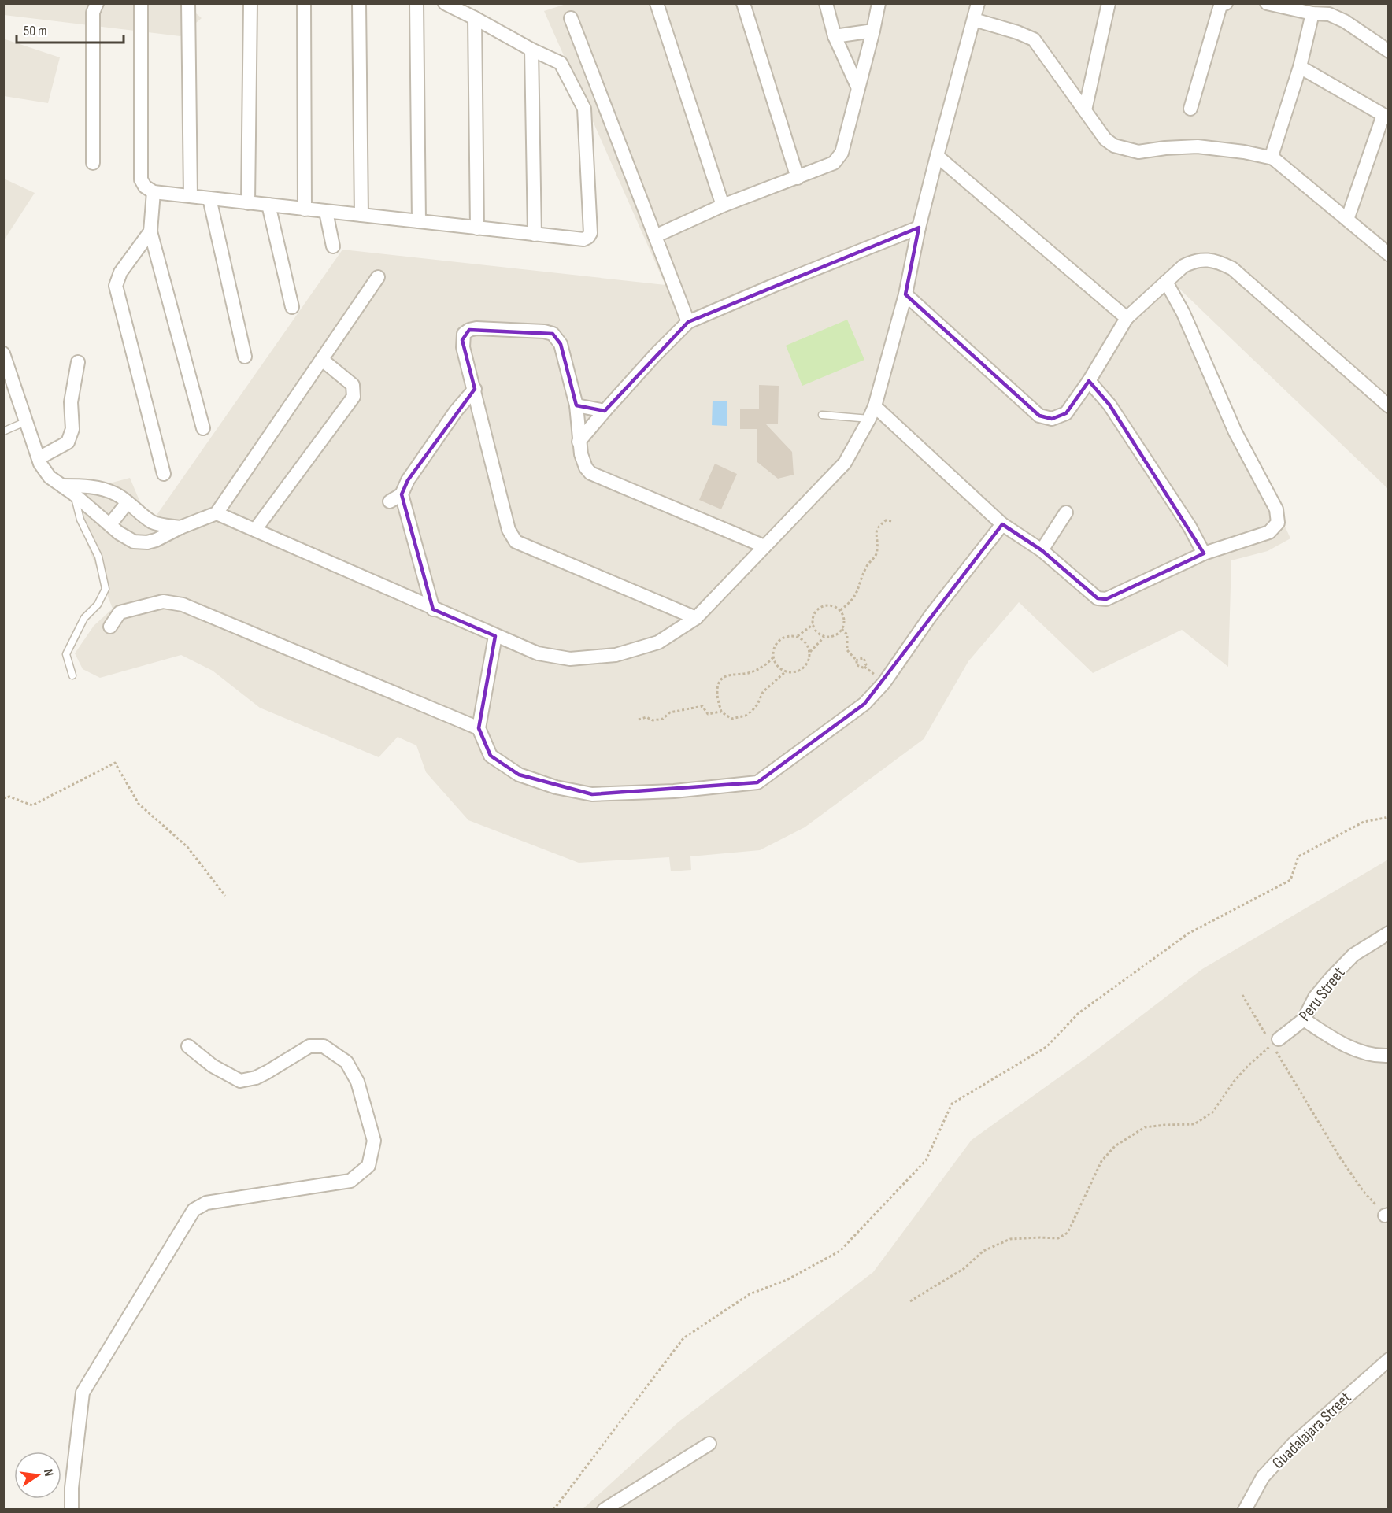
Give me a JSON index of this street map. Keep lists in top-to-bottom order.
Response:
{
  "streets": {
    "street": ["Peru Street", "Guadalajara Street"]
  },
  "scale_bar": "50 m",
  "north": "right"
}
